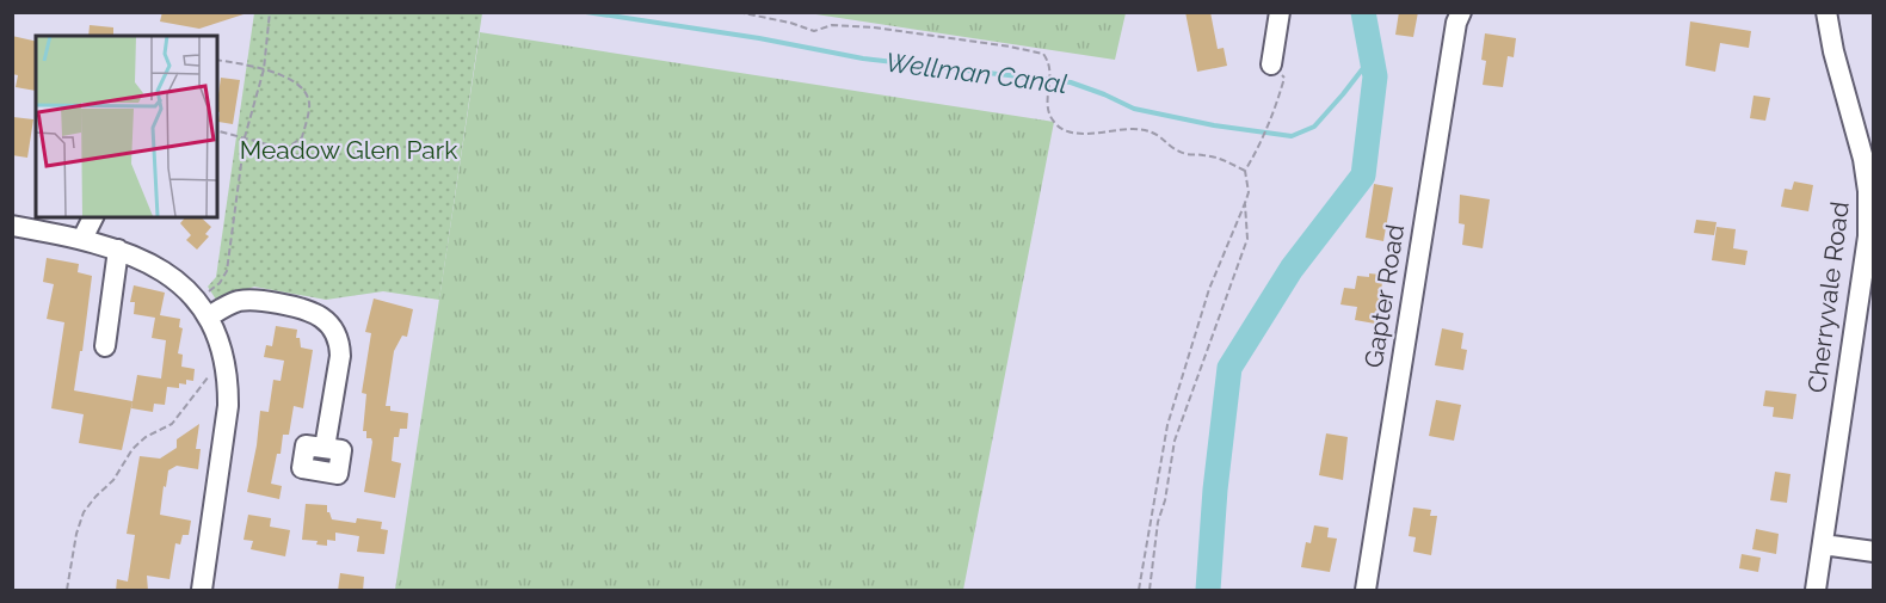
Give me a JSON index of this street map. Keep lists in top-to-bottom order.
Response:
{
  "streets": {
    "street": ["Gapter Road", "Cherryvale Road"]
  },
  "water": ["Wellman Canal"],
  "parks": ["Meadow Glen Park"]
}
